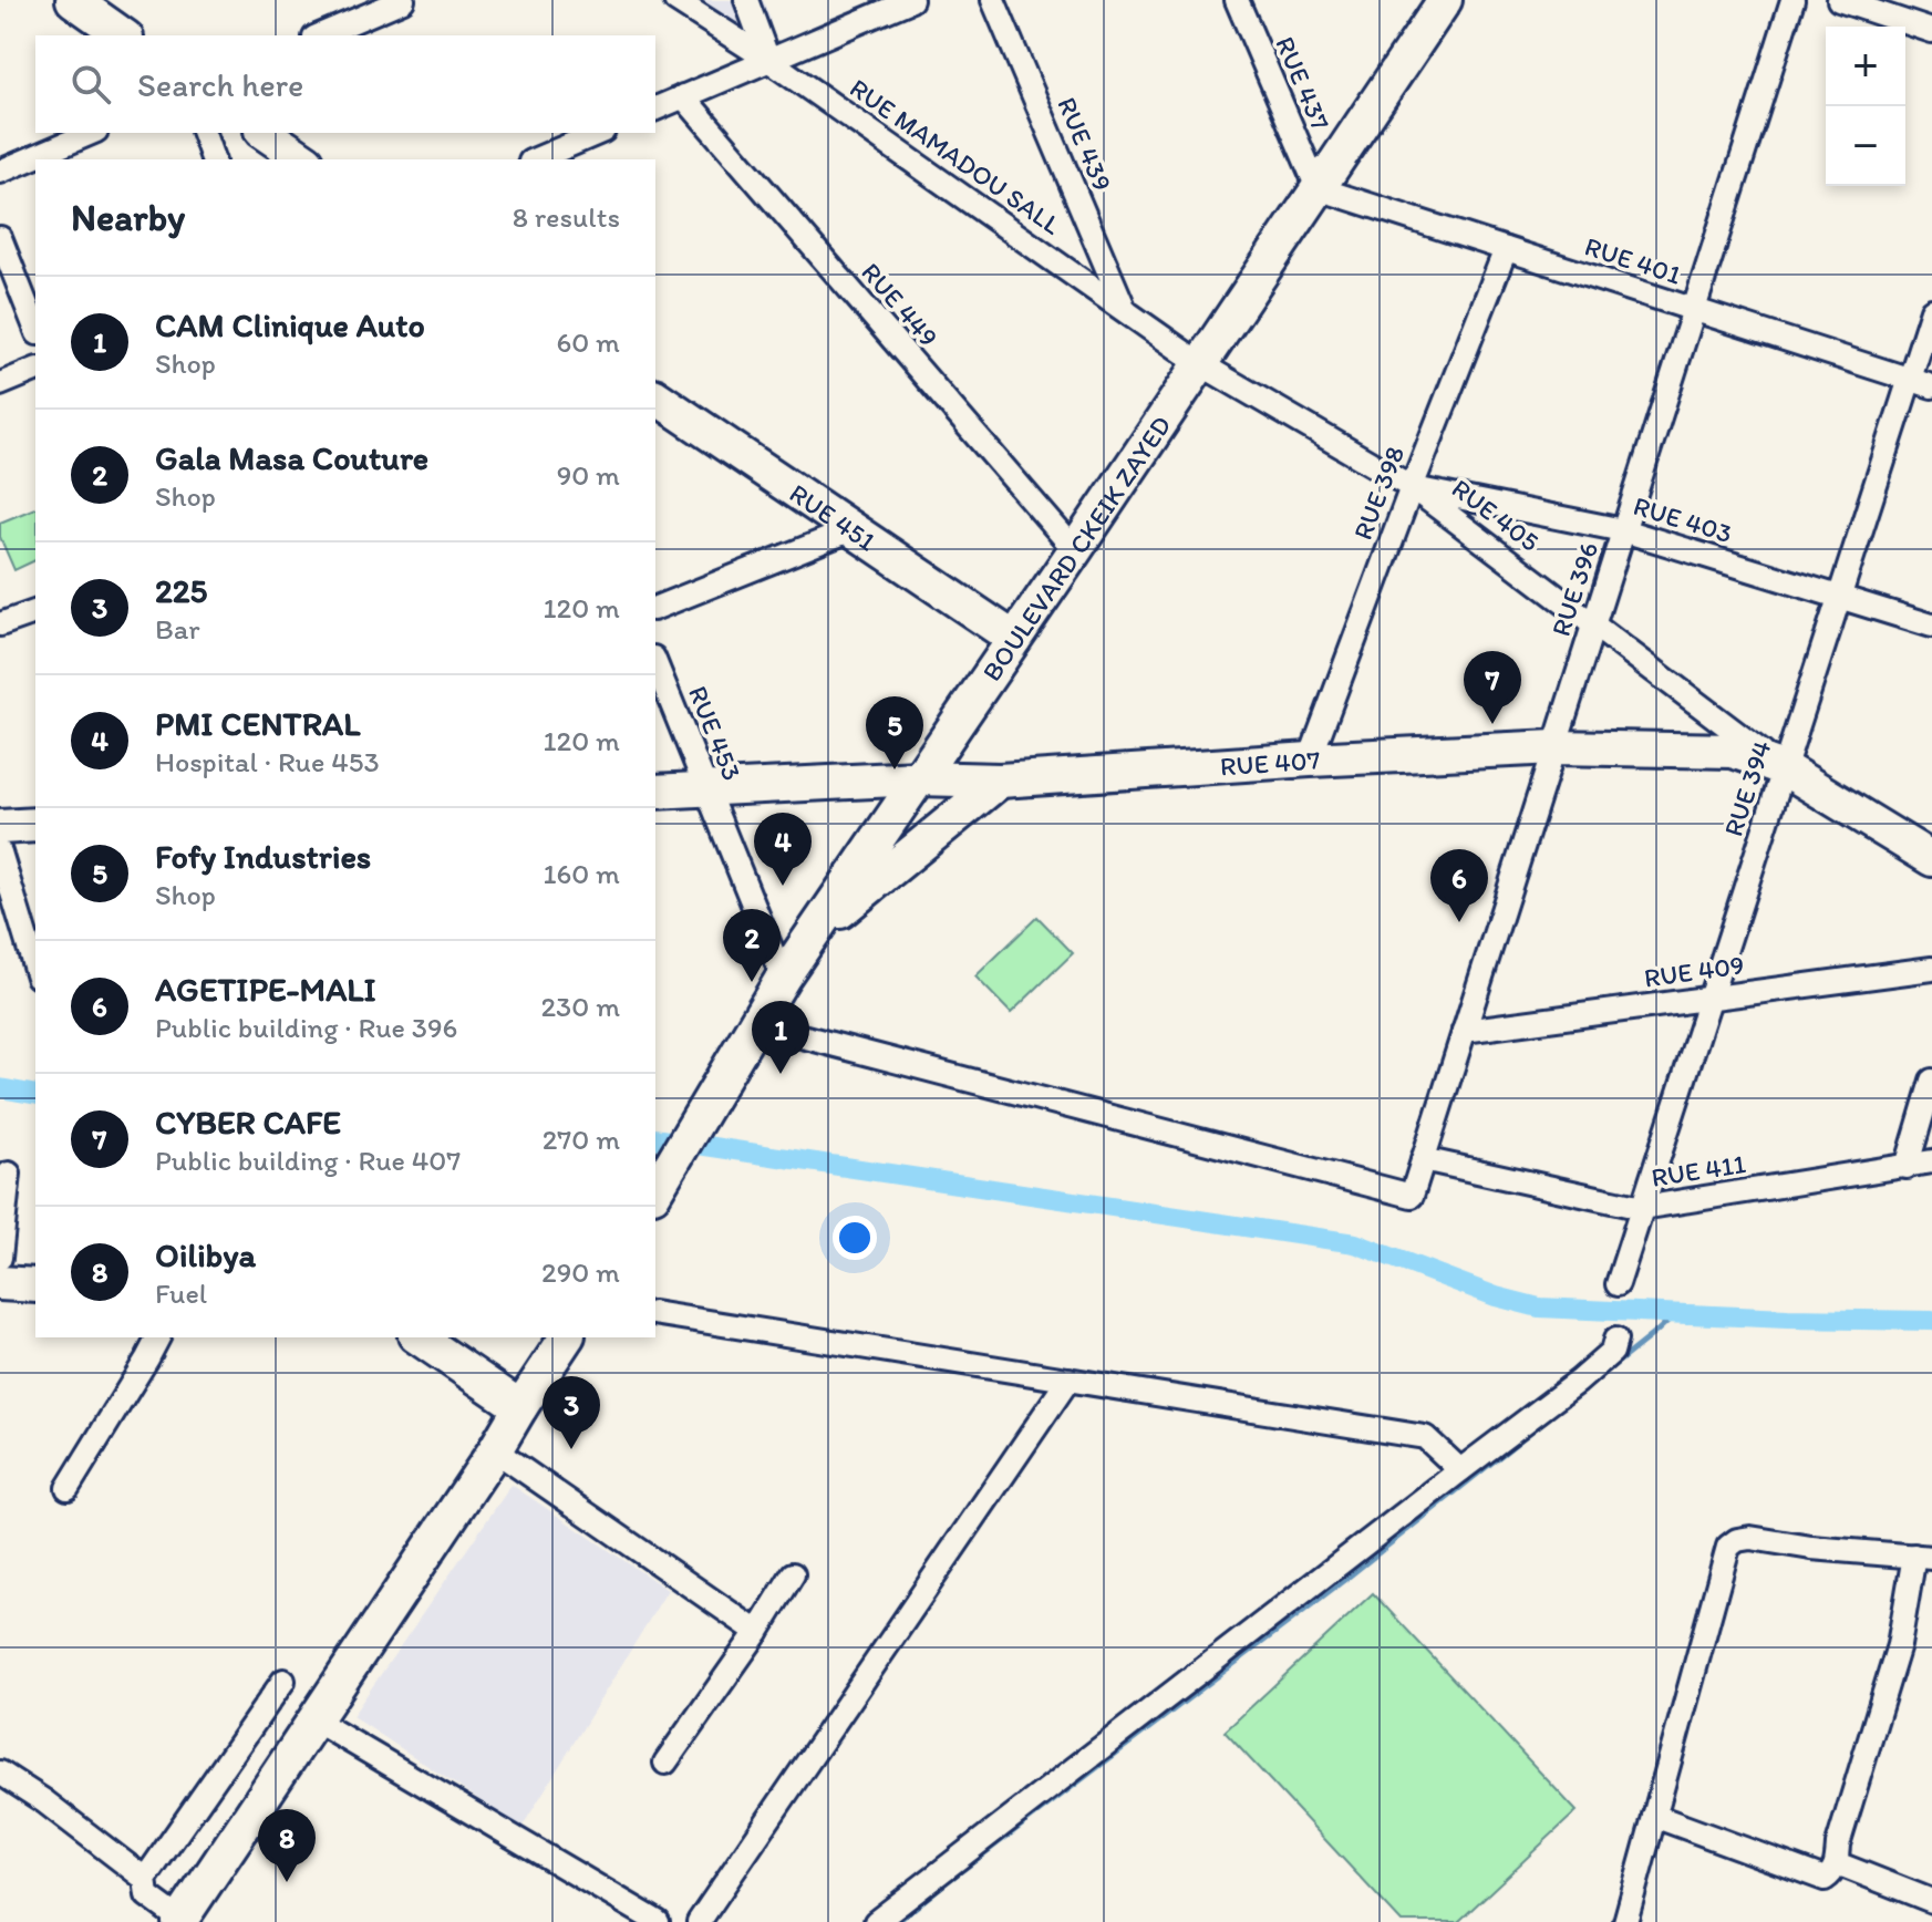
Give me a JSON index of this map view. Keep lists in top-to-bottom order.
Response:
{
  "streets": {
    "main road": ["RUE 451", "BOULEVARD CKEIK ZAYED", "RUE 407"],
    "street": [
      "RUE 437",
      "RUE 439",
      "RUE MAMADOU SALL",
      "RUE 401",
      "RUE 449",
      "RUE 398",
      "RUE 405",
      "RUE 403",
      "RUE 396",
      "RUE 453",
      "RUE 394",
      "RUE 409",
      "RUE 411"
    ]
  },
  "crossings": [
    ["RUE 437", "RUE 401"],
    ["RUE 437", "BOULEVARD CKEIK ZAYED"],
    ["RUE 439", "RUE MAMADOU SALL"],
    ["RUE MAMADOU SALL", "RUE 405"],
    ["RUE MAMADOU SALL", "BOULEVARD CKEIK ZAYED"],
    ["RUE 401", "RUE 398"],
    ["RUE 401", "BOULEVARD CKEIK ZAYED"],
    ["RUE 401", "RUE 396"],
    ["RUE 401", "RUE 394"],
    ["RUE 449", "BOULEVARD CKEIK ZAYED"],
    ["RUE 398", "RUE 405"],
    ["RUE 398", "RUE 403"],
    ["RUE 398", "RUE 407"],
    ["RUE 405", "RUE 403"],
    ["RUE 405", "BOULEVARD CKEIK ZAYED"],
    ["RUE 405", "RUE 396"],
    ["RUE 405", "RUE 407"],
    ["RUE 405", "RUE 394"],
    ["RUE 451", "BOULEVARD CKEIK ZAYED"],
    ["RUE 403", "RUE 396"],
    ["RUE 403", "RUE 394"],
    ["BOULEVARD CKEIK ZAYED", "RUE 396"],
    ["BOULEVARD CKEIK ZAYED", "RUE 453"],
    ["BOULEVARD CKEIK ZAYED", "RUE 407"],
    ["RUE 396", "RUE 407"],
    ["RUE 396", "RUE 409"],
    ["RUE 396", "RUE 411"],
    ["RUE 453", "RUE 407"],
    ["RUE 407", "RUE 394"],
    ["RUE 394", "RUE 409"],
    ["RUE 394", "RUE 411"]
  ],
  "page": {
    "map_buttons": ["+", "−"],
    "search": "Search here",
    "heading": ["Nearby", "8 results"],
    "list": [
      {
        "mark": "1",
        "name": "CAM Clinique Auto",
        "note": "Shop",
        "value": "60 m"
      },
      {
        "mark": "2",
        "name": "Gala Masa Couture",
        "note": "Shop",
        "value": "90 m"
      },
      {
        "mark": "3",
        "name": "225",
        "note": "Bar",
        "value": "120 m"
      },
      {
        "mark": "4",
        "name": "PMI CENTRAL",
        "note": "Hospital · Rue 453",
        "value": "120 m"
      },
      {
        "mark": "5",
        "name": "Fofy Industries",
        "note": "Shop",
        "value": "160 m"
      },
      {
        "mark": "6",
        "name": "AGETIPE-MALI",
        "note": "Public building · Rue 396",
        "value": "230 m"
      },
      {
        "mark": "7",
        "name": "CYBER CAFE",
        "note": "Public building · Rue 407",
        "value": "270 m"
      },
      {
        "mark": "8",
        "name": "Oilibya",
        "note": "Fuel",
        "value": "290 m"
      }
    ],
    "pins": [
      "7",
      "5",
      "4",
      "6",
      "2",
      "1",
      "3",
      "8"
    ]
  }
}
